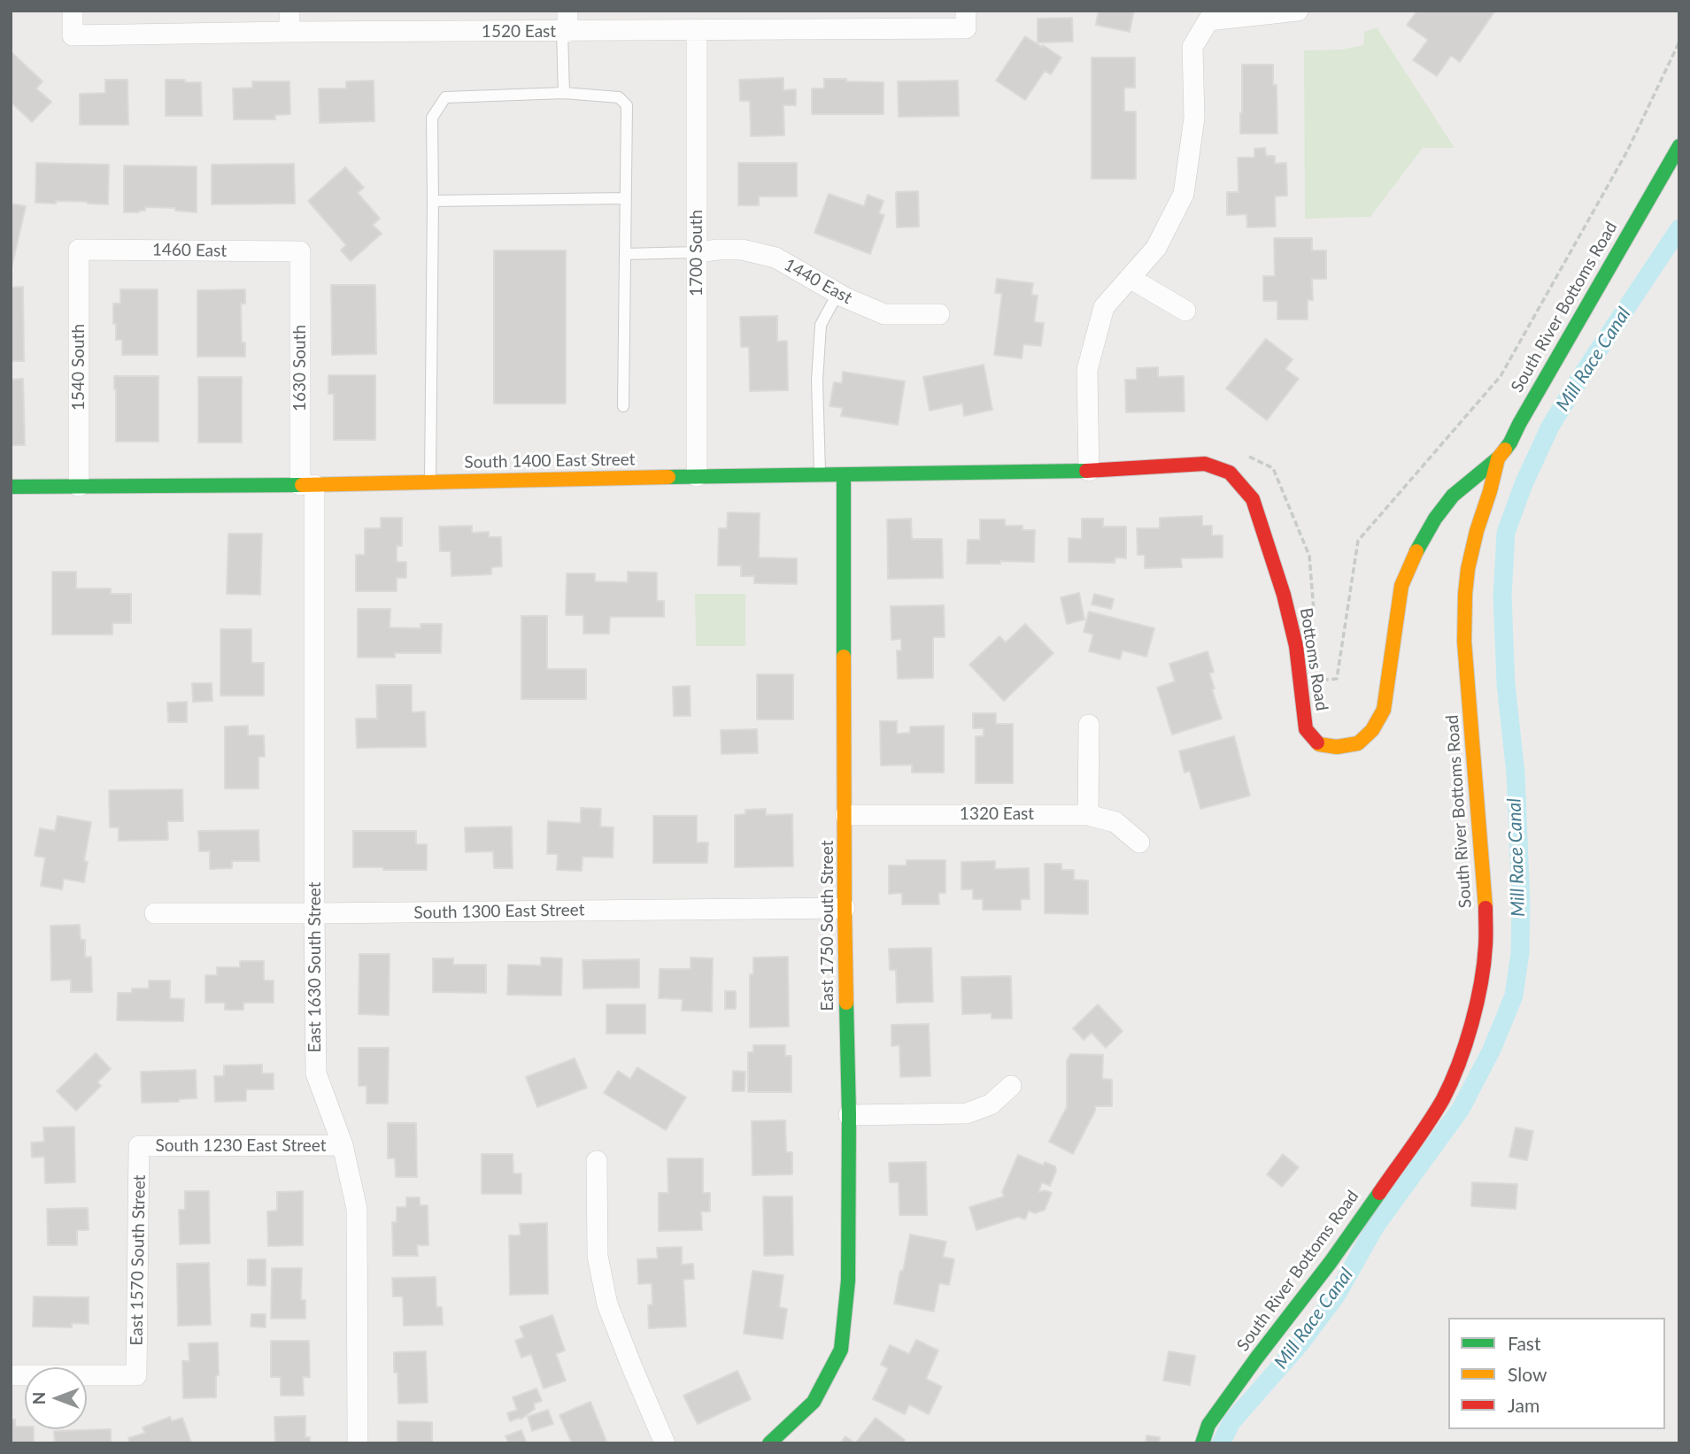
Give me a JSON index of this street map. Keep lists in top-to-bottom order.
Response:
{
  "streets": {
    "street": [
      "1520 East",
      "1460 East",
      "1700 South",
      "1440 East",
      "South River Bottoms Road",
      "1540 South",
      "1630 South",
      "South 1400 East Street",
      "Bottoms Road",
      "1320 East",
      "South 1300 East Street",
      "East 1750 South Street",
      "East 1630 South Street",
      "South 1230 East Street",
      "East 1570 South Street"
    ]
  },
  "crossings": [
    ["1520 East", "1700 South"],
    ["1460 East", "1540 South"],
    ["1460 East", "1630 South"],
    ["1700 South", "1440 East"],
    ["1700 South", "South 1400 East Street"],
    ["South River Bottoms Road", "Bottoms Road"],
    ["1540 South", "South 1400 East Street"],
    ["1630 South", "South 1400 East Street"],
    ["1630 South", "East 1630 South Street"],
    ["South 1400 East Street", "Bottoms Road"],
    ["South 1400 East Street", "East 1750 South Street"],
    ["South 1400 East Street", "East 1630 South Street"],
    ["1320 East", "East 1750 South Street"],
    ["South 1300 East Street", "East 1750 South Street"],
    ["South 1300 East Street", "East 1630 South Street"],
    ["East 1630 South Street", "South 1230 East Street"],
    ["South 1230 East Street", "East 1570 South Street"]
  ],
  "water": ["Mill Race Canal"],
  "legend": ["Fast", "Slow", "Jam"],
  "north": "left"
}
